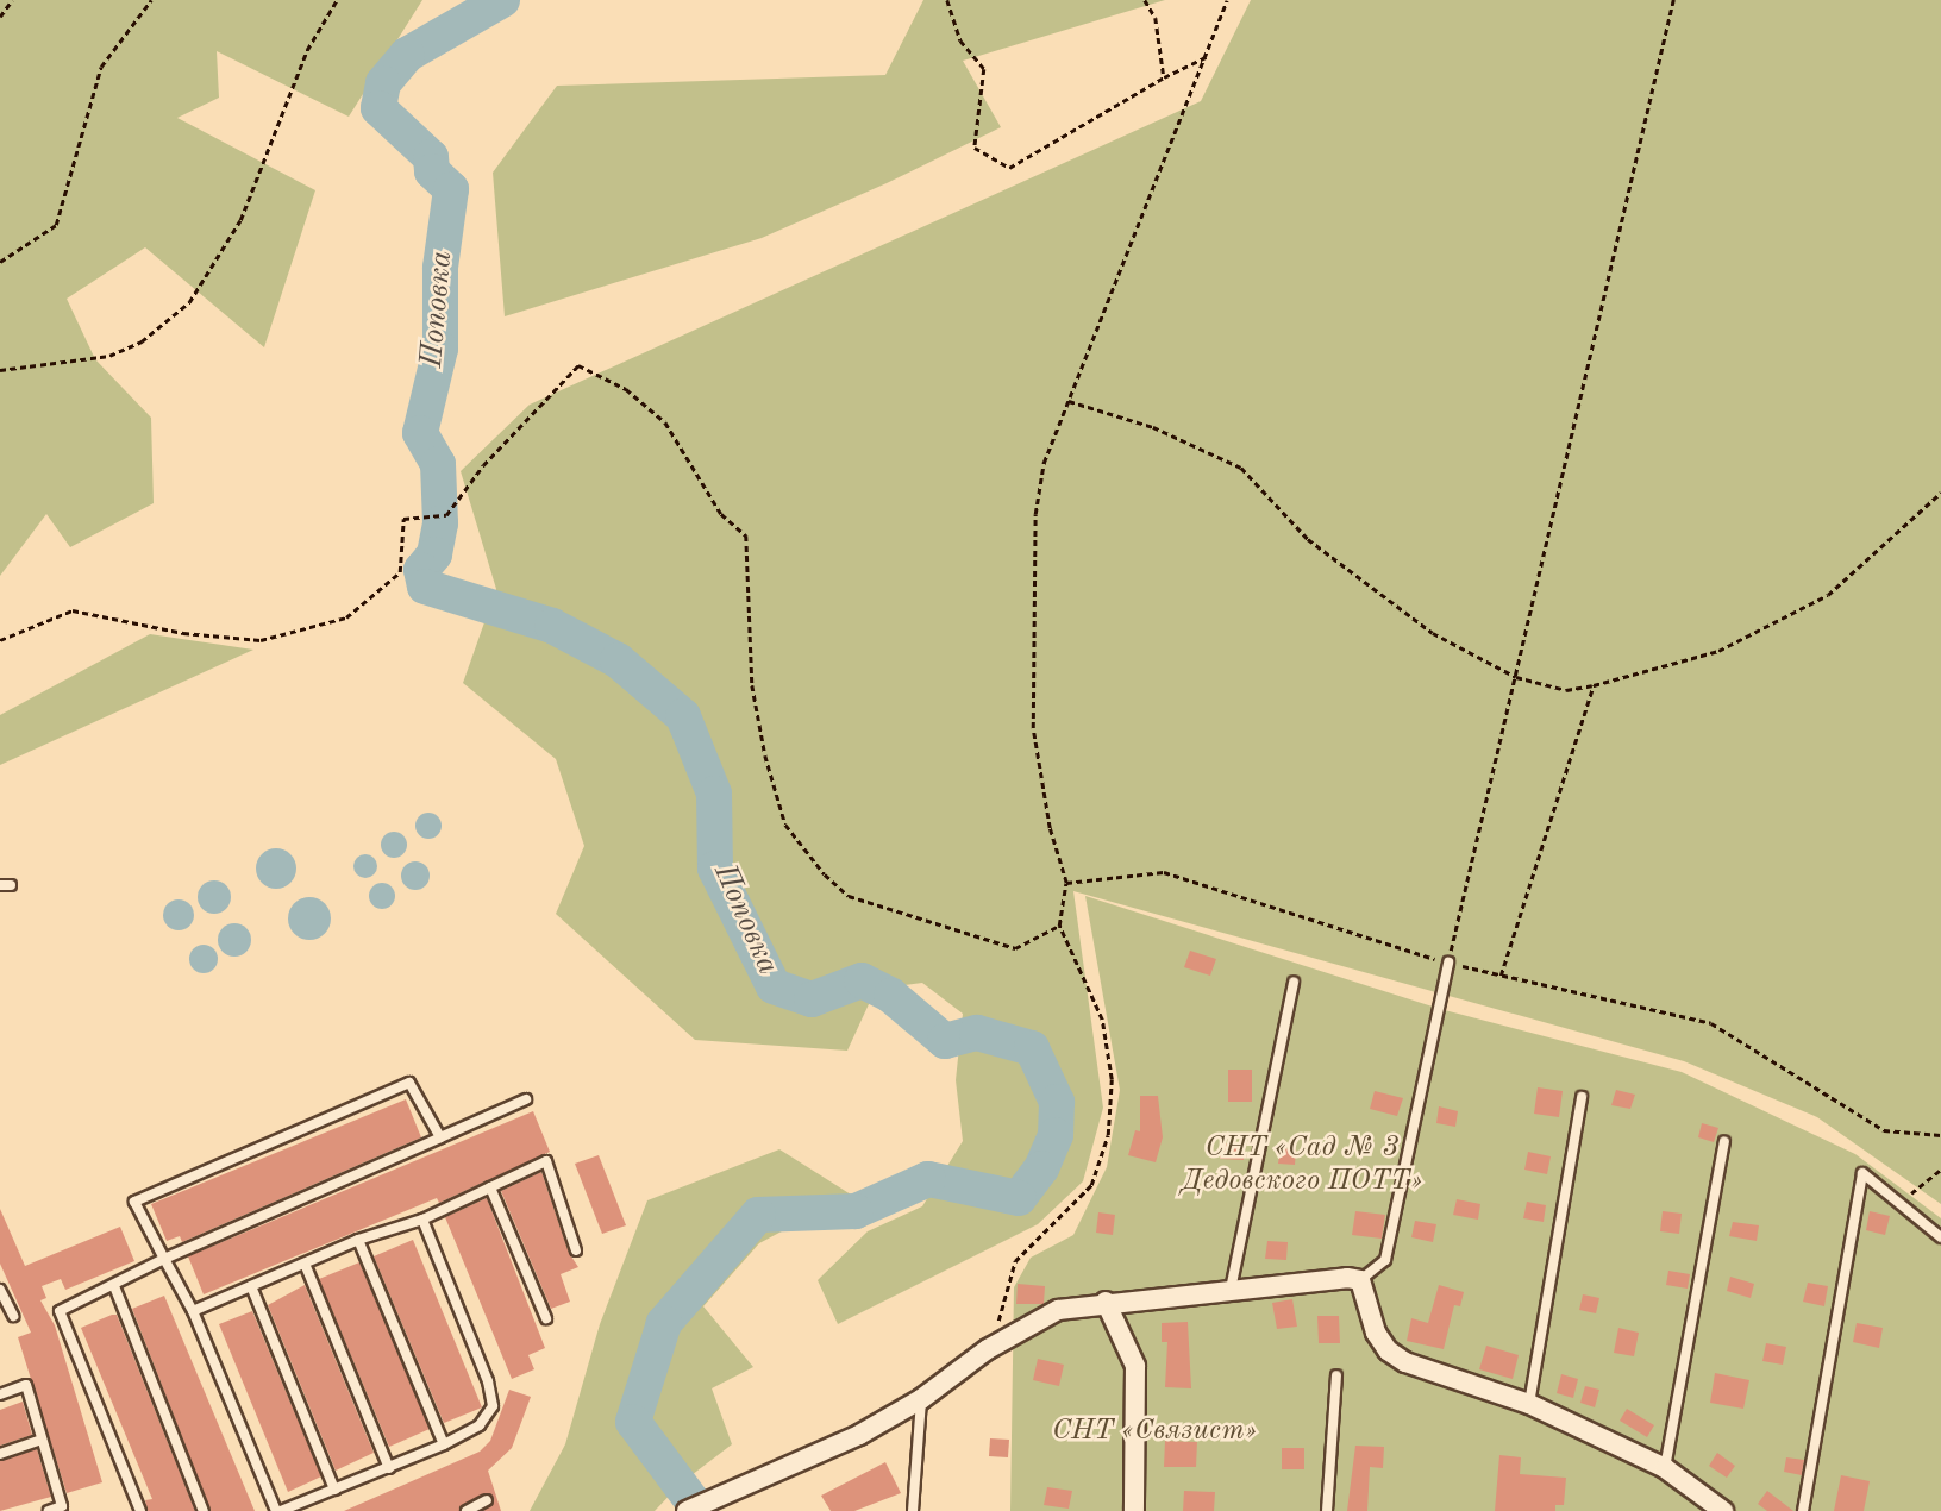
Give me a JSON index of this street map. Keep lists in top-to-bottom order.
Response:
{
  "water": ["Поповка"],
  "parks": ["СНТ «Сад № 3 Дедовского ПОТТ»", "СНТ «Связист»"]
}
